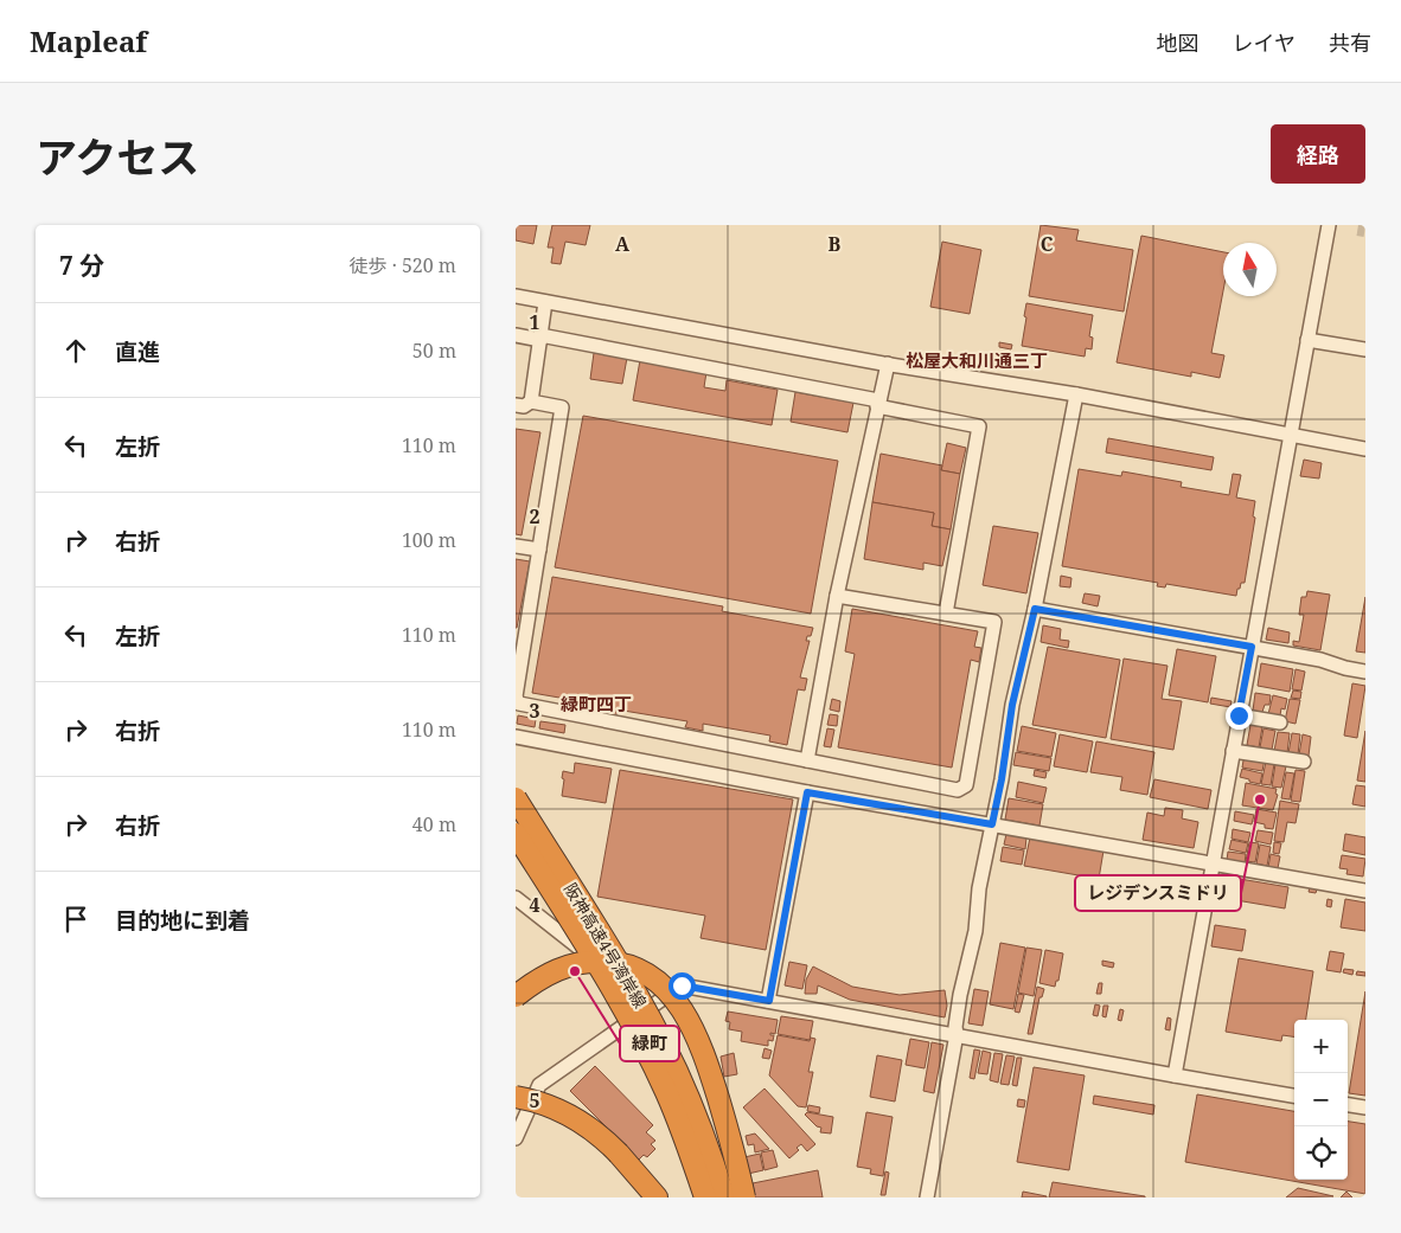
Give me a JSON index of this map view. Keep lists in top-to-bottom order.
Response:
{
  "streets": {
    "highway": ["阪神高速4号湾岸線"]
  },
  "districts": ["松屋大和川通三丁", "緑町四丁"],
  "places": ["レジデンスミドリ", "緑町"],
  "north": "top",
  "page": {
    "header": "Mapleaf",
    "nav": ["地図", "レイヤ", "共有"],
    "title": "アクセス",
    "buttons": "経路",
    "heading": ["7 分", "徒歩 · 520 m"],
    "list": [
      ["直進", "50 m"],
      ["左折", "110 m"],
      ["右折", "100 m"],
      ["左折", "110 m"],
      ["右折", "110 m"],
      ["右折", "40 m"],
      "目的地に到着"
    ],
    "map_buttons": ["+", "−"]
  },
  "grid": {
    "columns": ["A", "B", "C"],
    "rows": [
      "1",
      "2",
      "3",
      "4",
      "5"
    ]
  }
}
